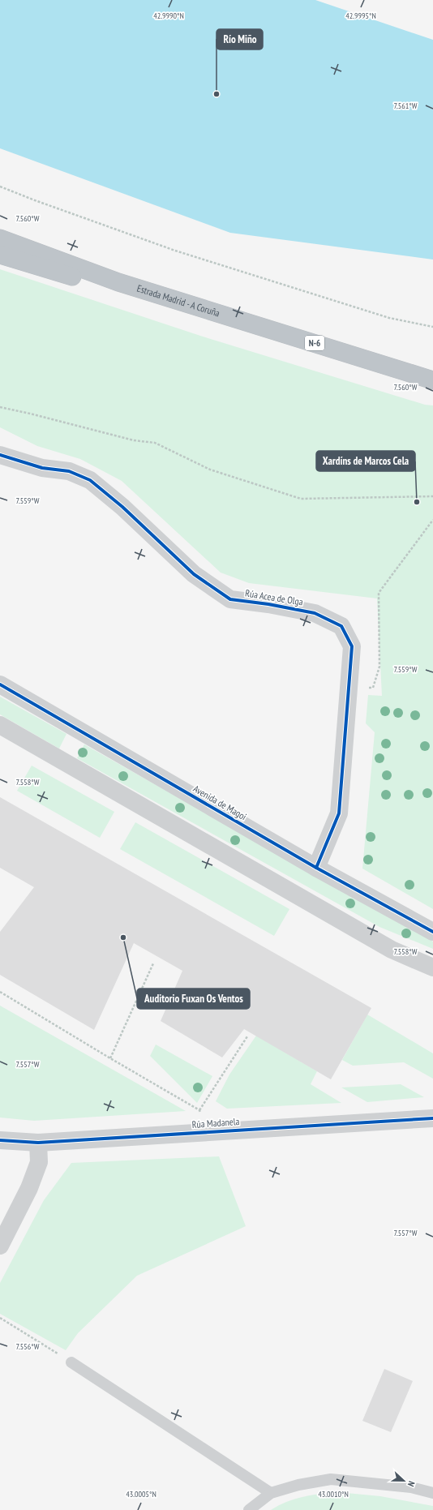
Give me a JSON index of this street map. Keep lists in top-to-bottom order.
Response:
{
  "streets": {
    "highway": ["Estrada Madrid - A Coruña", "N-6"],
    "street": ["Rúa Acea de Olga", "Avenida de Magoi", "Rúa Madanela"]
  },
  "crossings": [
    ["Rúa Acea de Olga", "Avenida de Magoi"]
  ],
  "places": ["Río Miño", "Xardíns de Marcos Cela", "Auditorio Fuxan Os Ventos"],
  "north": "right",
  "coordinates": [
    "42.9990°N",
    "42.9995°N",
    "7.561°W",
    "7.560°W",
    "7.559°W",
    "7.558°W",
    "7.557°W",
    "7.556°W",
    "43.0005°N",
    "43.0010°N"
  ]
}
